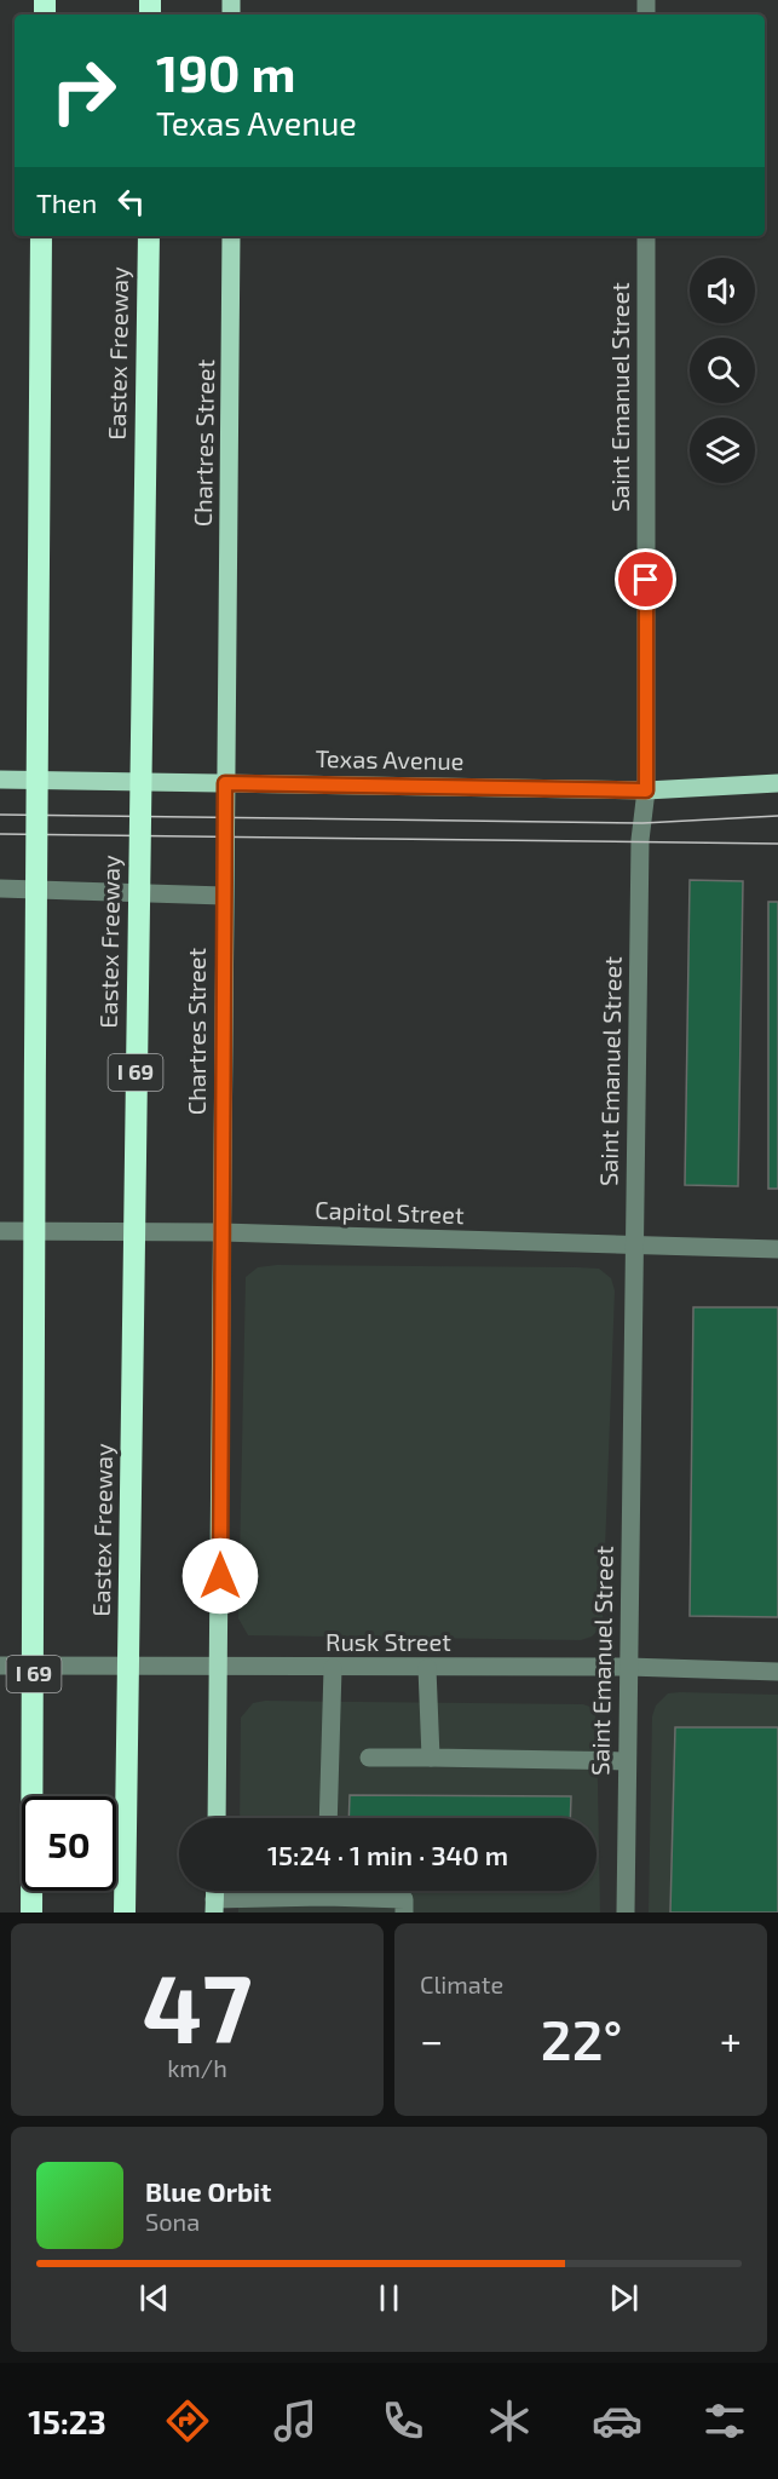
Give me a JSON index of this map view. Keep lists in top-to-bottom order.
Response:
{
  "streets": {
    "highway": ["Eastex Freeway", "I 69"],
    "main road": ["Chartres Street", "Texas Avenue"],
    "street": ["Saint Emanuel Street", "Capitol Street", "Rusk Street"]
  },
  "crossings": [
    ["Saint Emanuel Street", "Texas Avenue"],
    ["Saint Emanuel Street", "Capitol Street"],
    ["Saint Emanuel Street", "Rusk Street"],
    ["Chartres Street", "Texas Avenue"],
    ["Chartres Street", "Capitol Street"],
    ["Chartres Street", "Rusk Street"]
  ],
  "page": {
    "turn": ["190 m", "Texas Avenue"],
    "then": "Then",
    "limit": "50",
    "trip": "15:24 · 1 min · 340 m",
    "tile": [
      ["47", "km/h"],
      "Climate"
    ],
    "heat": ["−", "22°", "+"],
    "song": ["Blue Orbit", "Sona"],
    "tabs": "15:23"
  }
}
